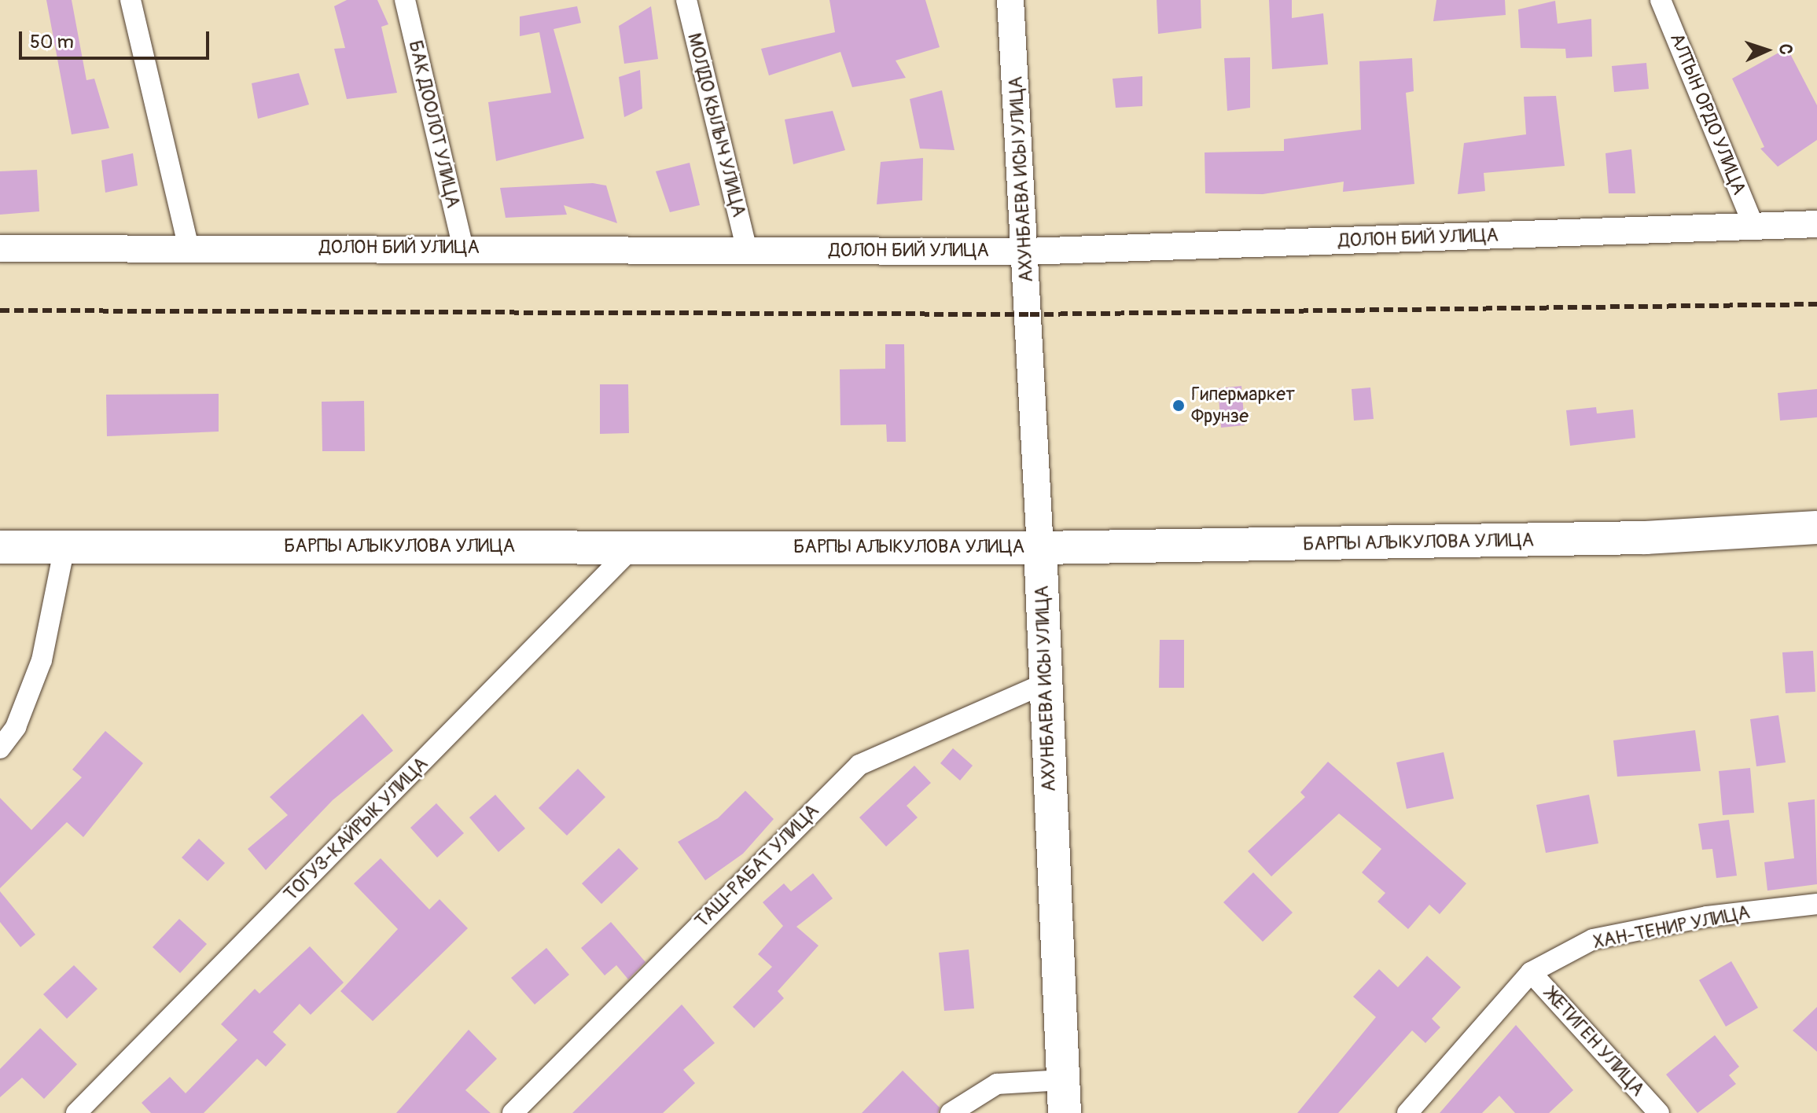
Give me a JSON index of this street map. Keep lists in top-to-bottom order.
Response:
{
  "streets": {
    "main road": ["АХУНБАЕВА ИСЫ УЛИЦА", "БАРПЫ АЛЫКУЛОВА УЛИЦА"],
    "street": [
      "АЛТЫН ОРДО УЛИЦА",
      "БАК ДООЛОТ УЛИЦА",
      "МОЛДО КЫЛЫЧ УЛИЦА",
      "ДОЛОН БИЙ УЛИЦА",
      "ТОГУЗ-КАЙРЫК УЛИЦА",
      "ТАШ-РАБАТ УЛИЦА",
      "ХАН-ТЕНИР УЛИЦА",
      "ЖЕТИГЕН УЛИЦА"
    ]
  },
  "crossings": [
    ["АЛТЫН ОРДО УЛИЦА", "ДОЛОН БИЙ УЛИЦА"],
    ["БАК ДООЛОТ УЛИЦА", "ДОЛОН БИЙ УЛИЦА"],
    ["МОЛДО КЫЛЫЧ УЛИЦА", "ДОЛОН БИЙ УЛИЦА"],
    ["АХУНБАЕВА ИСЫ УЛИЦА", "ДОЛОН БИЙ УЛИЦА"],
    ["АХУНБАЕВА ИСЫ УЛИЦА", "БАРПЫ АЛЫКУЛОВА УЛИЦА"],
    ["АХУНБАЕВА ИСЫ УЛИЦА", "ТАШ-РАБАТ УЛИЦА"],
    ["БАРПЫ АЛЫКУЛОВА УЛИЦА", "ТОГУЗ-КАЙРЫК УЛИЦА"],
    ["ХАН-ТЕНИР УЛИЦА", "ЖЕТИГЕН УЛИЦА"]
  ],
  "places": ["Гипермаркет Фрунзе"],
  "scale_bar": "50 m",
  "north": "right"
}
